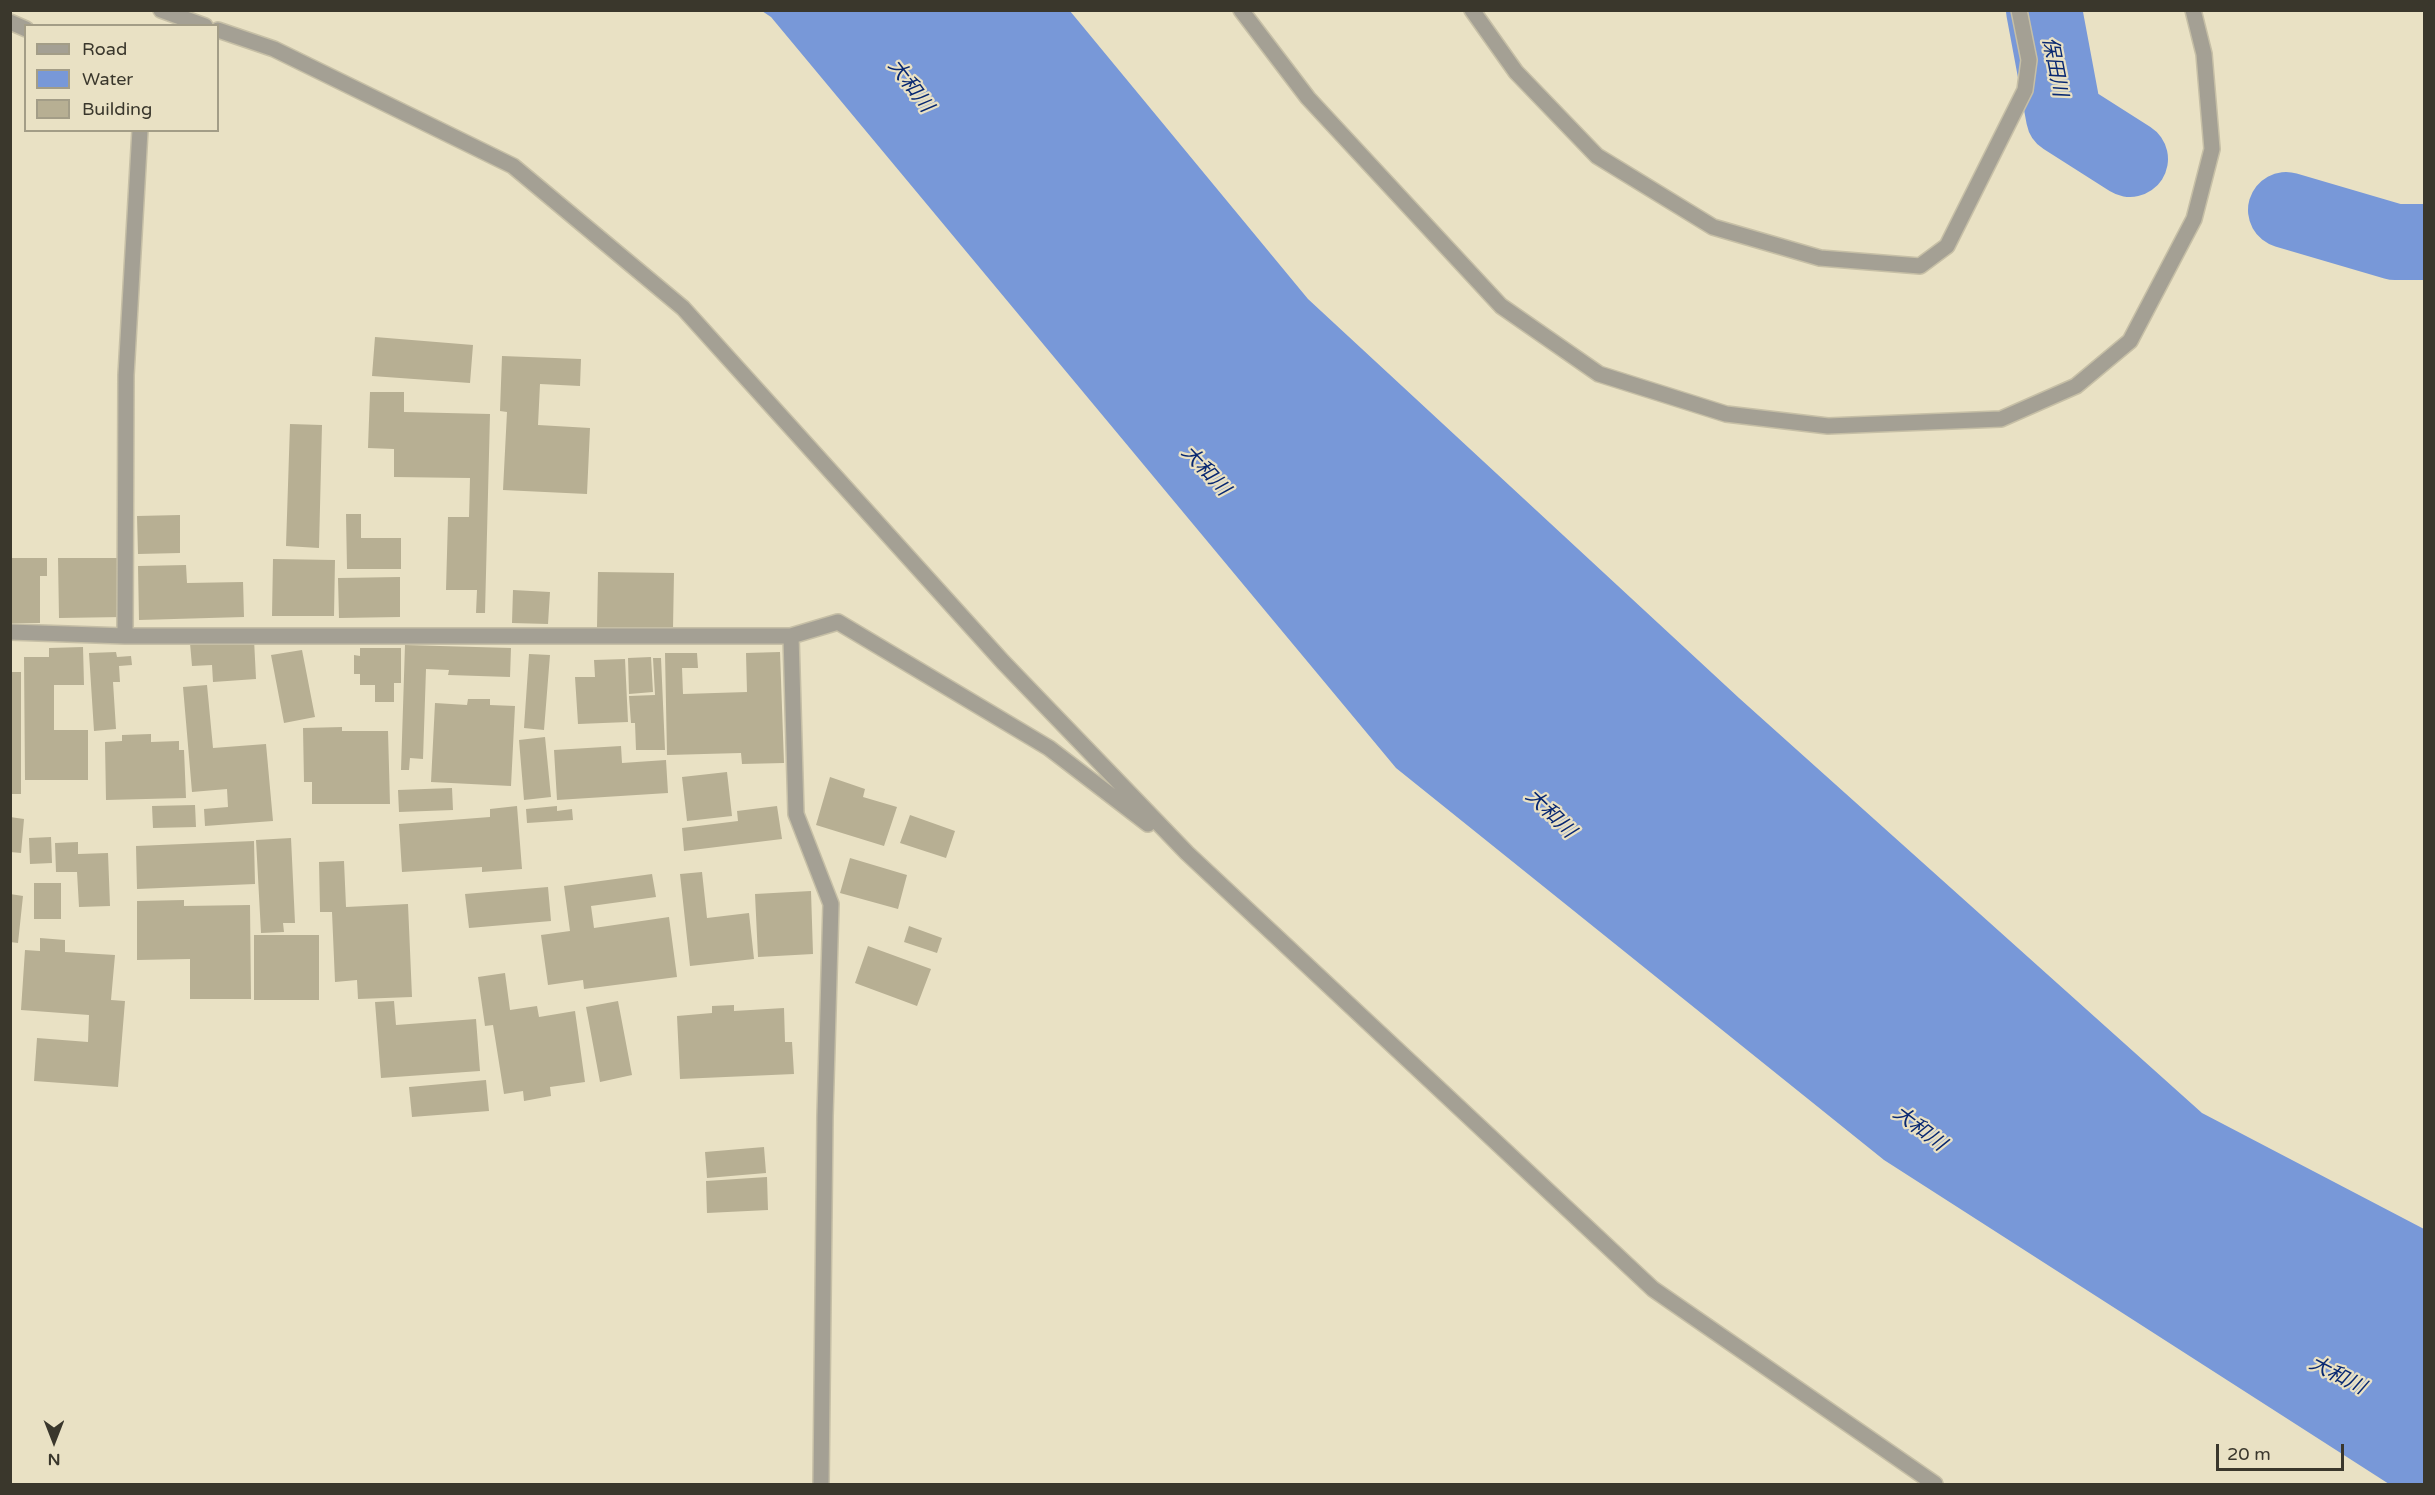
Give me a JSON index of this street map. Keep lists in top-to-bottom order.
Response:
{
  "water": ["保田川", "大和川"],
  "legend": ["Road", "Water", "Building"],
  "scale_bar": "20 m",
  "north": "bottom"
}
